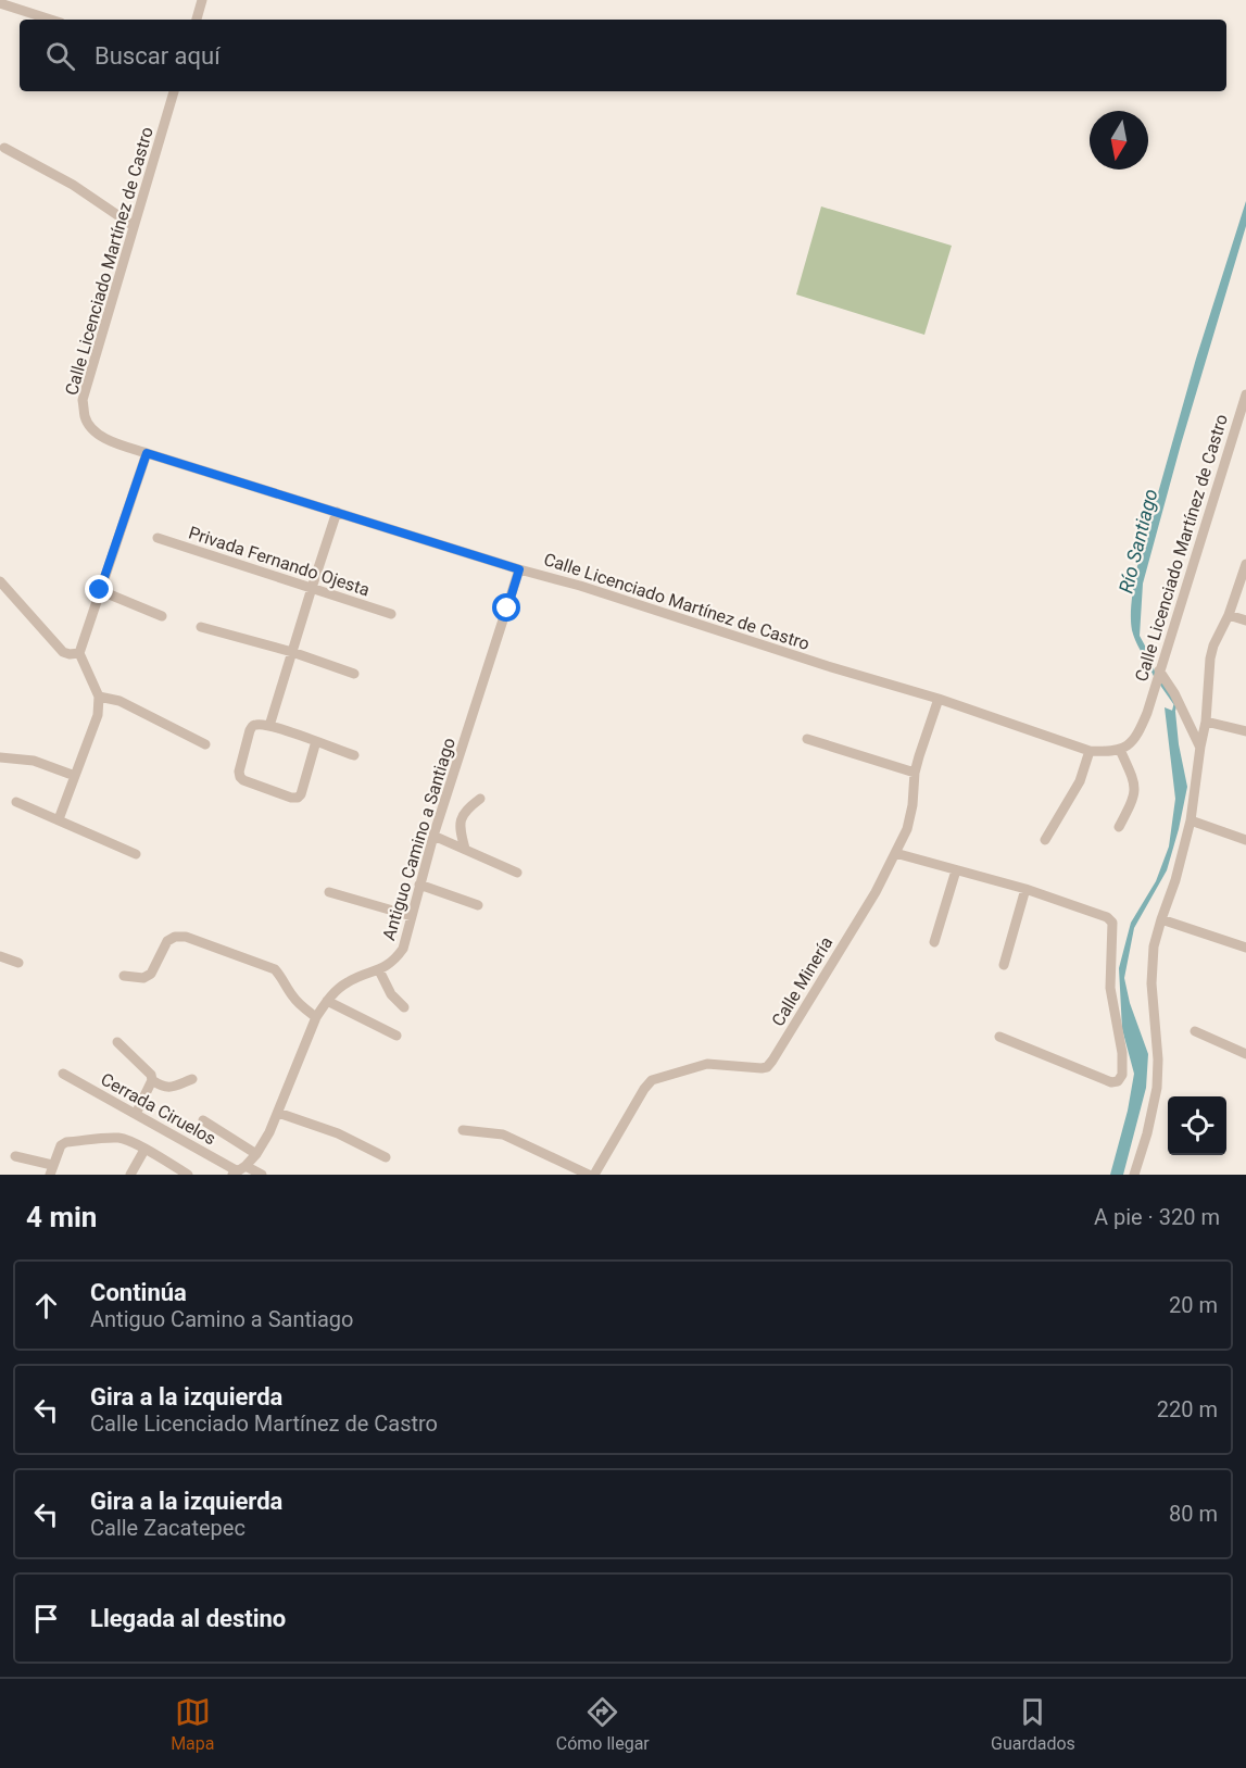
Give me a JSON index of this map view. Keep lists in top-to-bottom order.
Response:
{
  "streets": {
    "street": [
      "Calle Licenciado Martínez de Castro",
      "Privada Fernando Ojesta",
      "Antiguo Camino a Santiago",
      "Calle Minería",
      "Cerrada Ciruelos"
    ]
  },
  "crossings": [
    ["Calle Licenciado Martínez de Castro", "Antiguo Camino a Santiago"],
    ["Calle Licenciado Martínez de Castro", "Calle Minería"],
    ["Antiguo Camino a Santiago", "Cerrada Ciruelos"]
  ],
  "water": ["Río Santiago"],
  "north": "bottom",
  "page": {
    "search": "Buscar aquí",
    "heading": ["4 min", "A pie · 320 m"],
    "list": [
      ["Continúa", "Antiguo Camino a Santiago", "20 m"],
      ["Gira a la izquierda", "Calle Licenciado Martínez de Castro", "220 m"],
      ["Gira a la izquierda", "Calle Zacatepec", "80 m"],
      "Llegada al destino"
    ],
    "nav": ["Mapa", "Cómo llegar", "Guardados"]
  }
}
